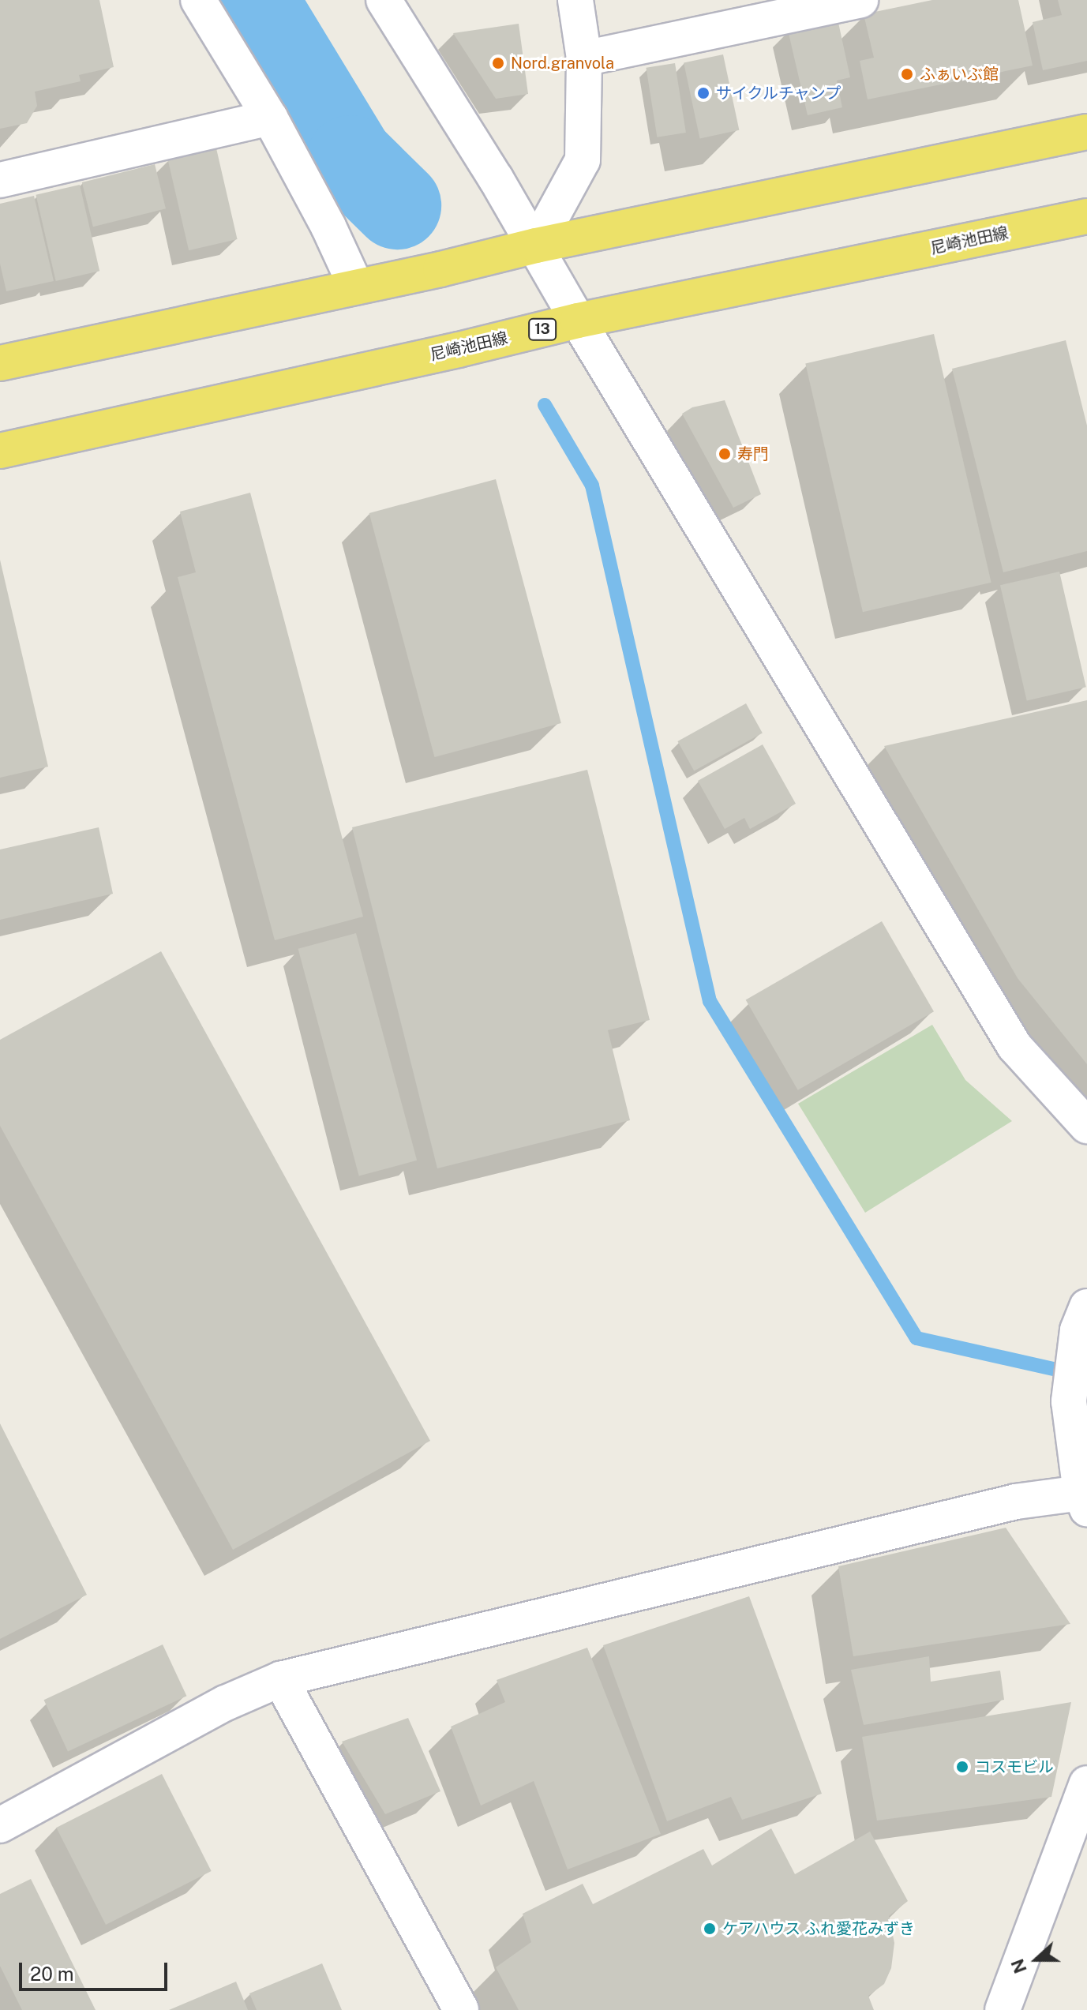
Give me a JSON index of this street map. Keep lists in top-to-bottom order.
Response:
{
  "streets": {
    "main road": ["尼崎池田線", "13"]
  },
  "places": [
    "Nord.granvola",
    "ふぁいぶ館",
    "サイクルチャンプ",
    "寿門",
    "コスモビル",
    "ケアハウス ふれ愛花みずき"
  ],
  "scale_bar": "20 m",
  "north": "left"
}
